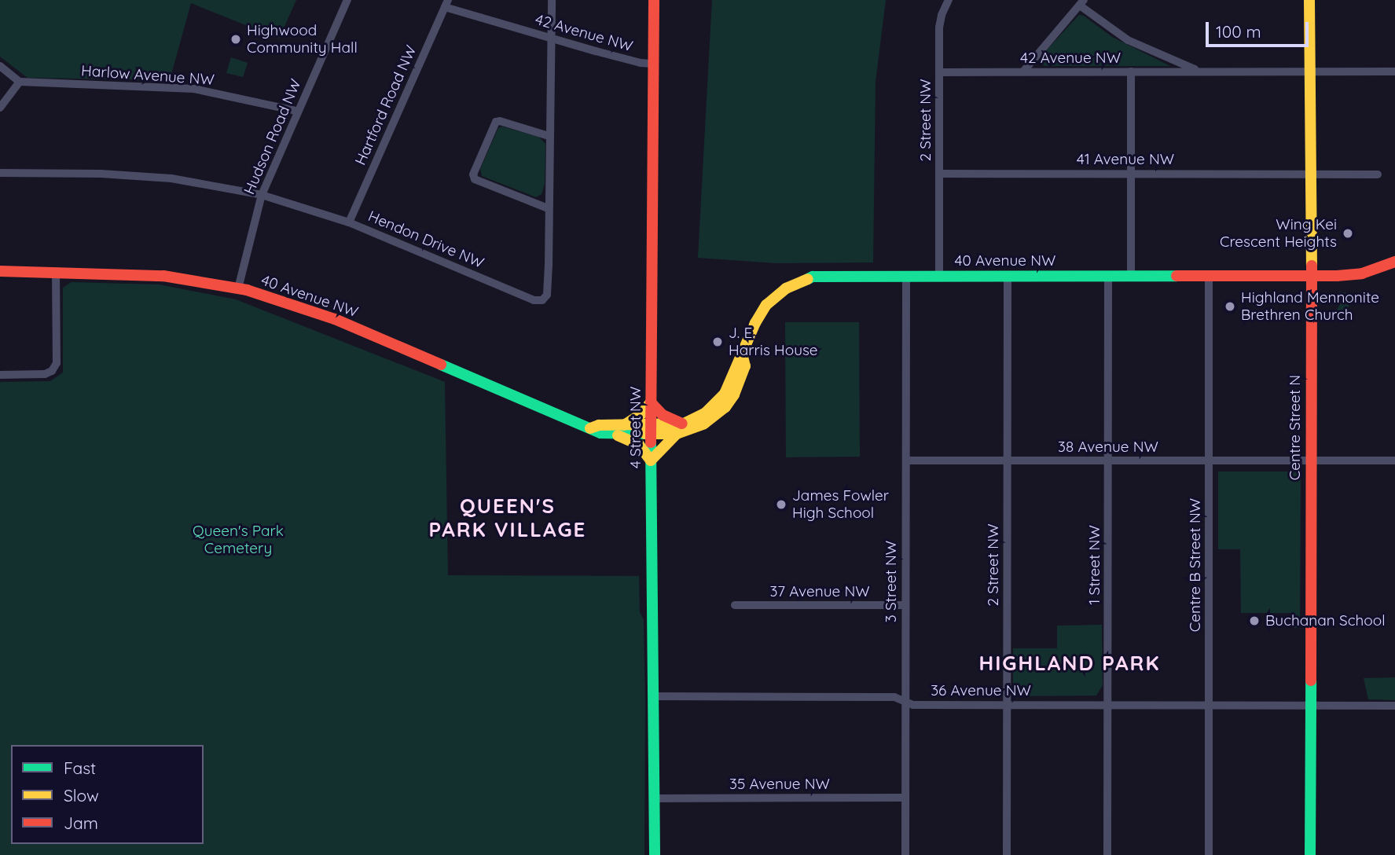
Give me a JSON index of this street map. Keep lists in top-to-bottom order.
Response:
{
  "streets": {
    "main road": ["40 Avenue NW", "4 Street NW", "Centre Street N"],
    "street": [
      "42 Avenue NW",
      "Harlow Avenue NW",
      "Hartford Road NW",
      "2 Street NW",
      "Hudson Road NW",
      "41 Avenue NW",
      "Hendon Drive NW",
      "38 Avenue NW",
      "1 Street NW",
      "Centre B Street NW",
      "3 Street NW",
      "37 Avenue NW",
      "36 Avenue NW",
      "35 Avenue NW"
    ]
  },
  "crossings": [
    ["42 Avenue NW", "Hartford Road NW"],
    ["42 Avenue NW", "2 Street NW"],
    ["42 Avenue NW", "Hendon Drive NW"],
    ["42 Avenue NW", "4 Street NW"],
    ["42 Avenue NW", "Centre Street N"],
    ["Harlow Avenue NW", "Hudson Road NW"],
    ["Hartford Road NW", "Hendon Drive NW"],
    ["2 Street NW", "41 Avenue NW"],
    ["2 Street NW", "40 Avenue NW"],
    ["2 Street NW", "38 Avenue NW"],
    ["2 Street NW", "36 Avenue NW"],
    ["Hudson Road NW", "Hendon Drive NW"],
    ["Hudson Road NW", "40 Avenue NW"],
    ["41 Avenue NW", "Centre Street N"],
    ["40 Avenue NW", "4 Street NW"],
    ["40 Avenue NW", "Centre Street N"],
    ["40 Avenue NW", "1 Street NW"],
    ["40 Avenue NW", "Centre B Street NW"],
    ["40 Avenue NW", "3 Street NW"],
    ["4 Street NW", "36 Avenue NW"],
    ["4 Street NW", "35 Avenue NW"],
    ["Centre Street N", "38 Avenue NW"],
    ["Centre Street N", "36 Avenue NW"],
    ["38 Avenue NW", "1 Street NW"],
    ["38 Avenue NW", "Centre B Street NW"],
    ["38 Avenue NW", "3 Street NW"],
    ["1 Street NW", "36 Avenue NW"],
    ["Centre B Street NW", "36 Avenue NW"],
    ["3 Street NW", "37 Avenue NW"],
    ["3 Street NW", "36 Avenue NW"],
    ["3 Street NW", "35 Avenue NW"]
  ],
  "districts": ["QUEEN'S PARK VILLAGE", "HIGHLAND PARK"],
  "parks": ["Queen's Park Cemetery"],
  "places": [
    "Highwood Community Hall",
    "Wing Kei Crescent Heights",
    "Highland Mennonite Brethren Church",
    "J. E. Harris House",
    "James Fowler High School",
    "Buchanan School"
  ],
  "legend": ["Fast", "Slow", "Jam"],
  "scale_bar": "100 m"
}
